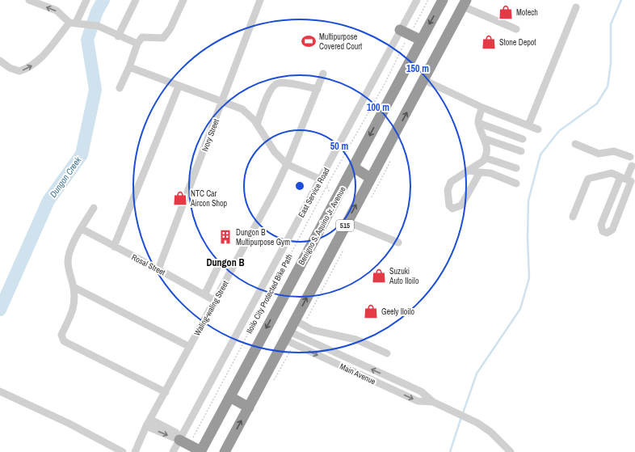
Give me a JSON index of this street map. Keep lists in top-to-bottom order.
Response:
{
  "streets": {
    "highway": ["Benigno S. Aquino Jr. Avenue", "515"],
    "street": [
      "Ivory Street",
      "East Service Road",
      "Rosal Street",
      "Waling-waling Street",
      "Main Avenue"
    ],
    "path": ["Iloilo City Protected Bike Path"]
  },
  "crossings": [
    ["Ivory Street", "Rosal Street"],
    ["East Service Road", "Iloilo City Protected Bike Path"],
    ["515", "Main Avenue"],
    ["Rosal Street", "Waling-waling Street"]
  ],
  "districts": ["Dungon B"],
  "water": ["Dungon Creek"],
  "places": {
    "shop": [
      "Motech",
      "Stone Depot",
      "NTC Car Aircon Shop",
      "Suzuki Auto Iloilo",
      "Geely Iloilo"
    ],
    "sports": ["Multipurpose Covered Court"],
    "building": ["Dungon B Multipurpose Gym"]
  },
  "rings": ["150 m", "100 m", "50 m"]
}
